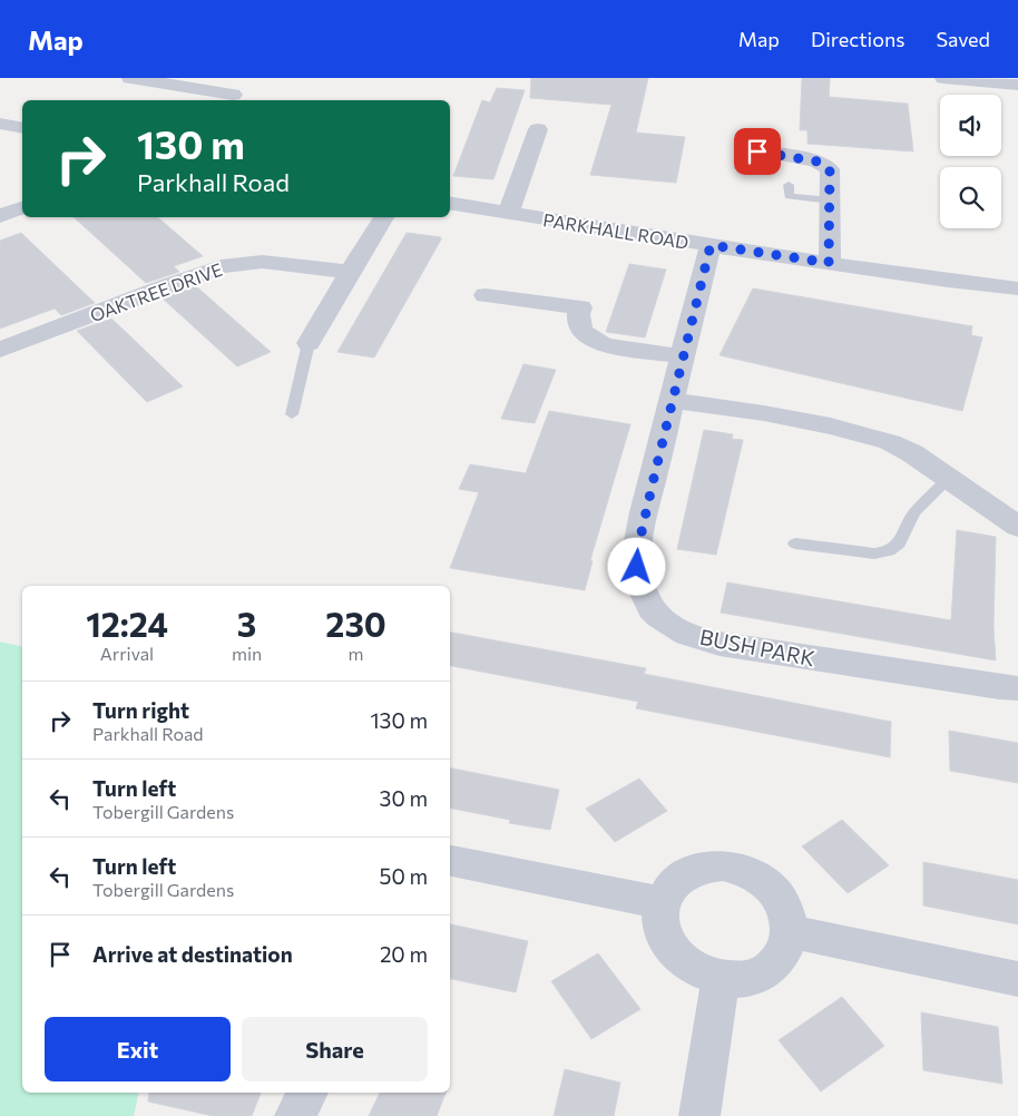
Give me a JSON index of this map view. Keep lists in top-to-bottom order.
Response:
{
  "streets": {
    "street": ["PARKHALL ROAD", "OAKTREE DRIVE", "BUSH PARK"]
  },
  "crossings": [
    ["PARKHALL ROAD", "BUSH PARK"]
  ],
  "page": {
    "header": "Map",
    "nav": ["Map", "Directions", "Saved"],
    "turn": ["130 m", "Parkhall Road"],
    "eta": [
      "12:24",
      "Arrival",
      "3",
      "min",
      "230",
      "m"
    ],
    "list": [
      {
        "name": "Turn right",
        "note": "Parkhall Road",
        "value": "130 m"
      },
      {
        "name": "Turn left",
        "note": "Tobergill Gardens",
        "value": "30 m"
      },
      {
        "name": "Turn left",
        "note": "Tobergill Gardens",
        "value": "50 m"
      },
      {
        "name": "Arrive at destination",
        "value": "20 m"
      }
    ],
    "buttons": ["Exit", "Share"]
  }
}
